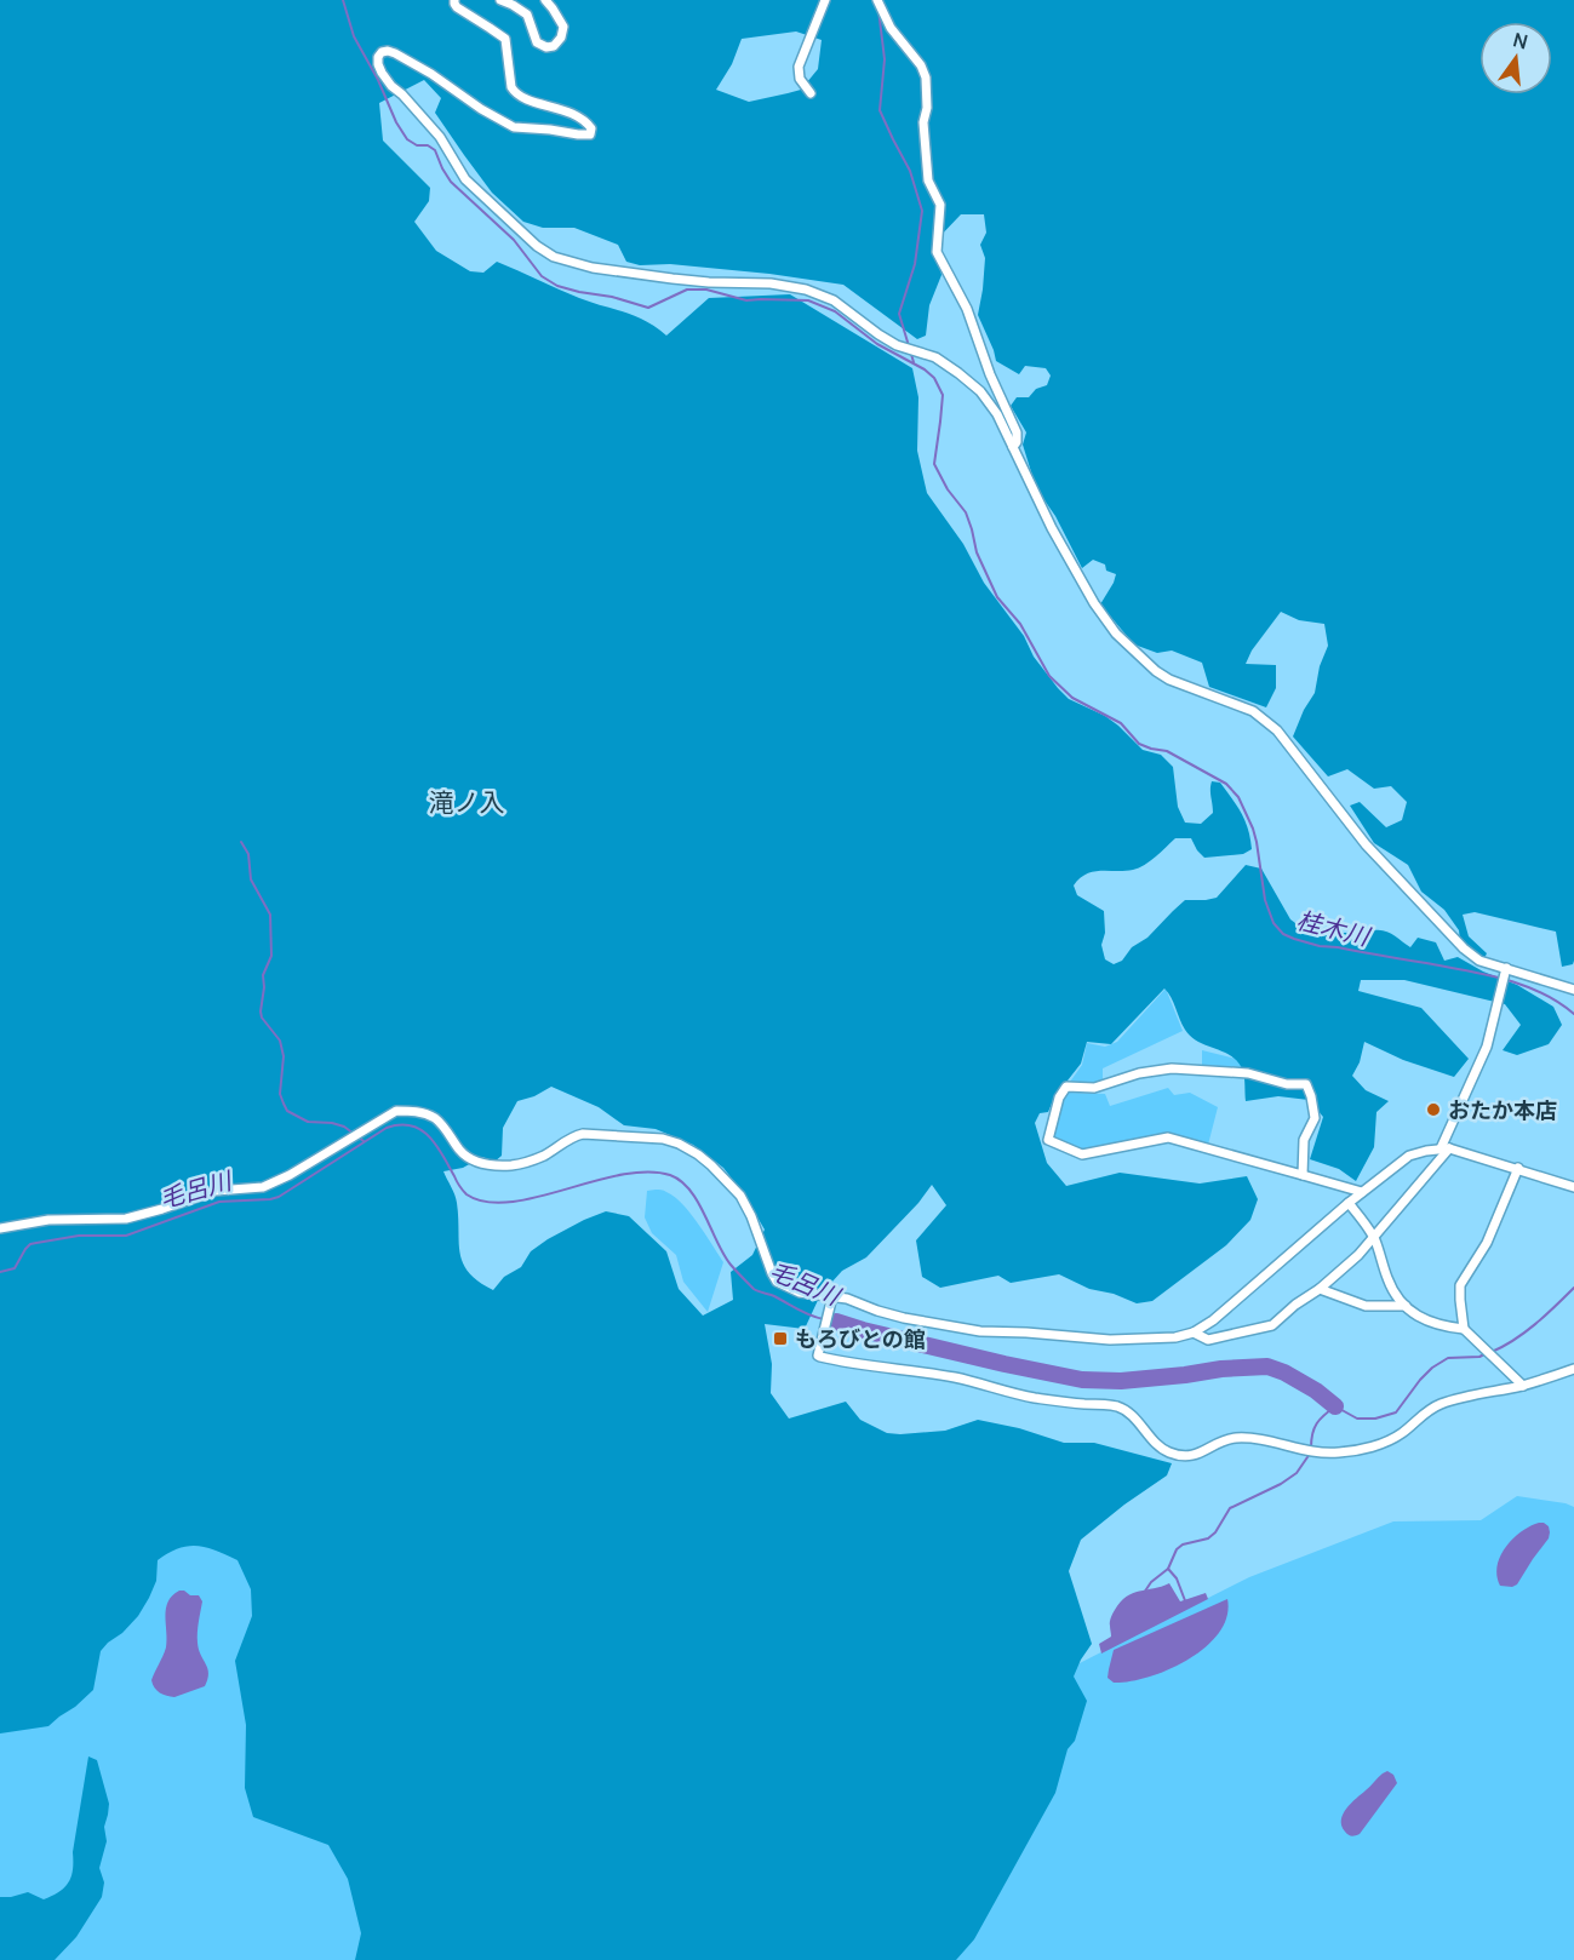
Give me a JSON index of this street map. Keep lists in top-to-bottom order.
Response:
{
  "districts": ["滝ノ入"],
  "water": ["桂木川", "毛呂川"],
  "places": {
    "other": ["おたか本店"],
    "transit": ["もろびとの館"]
  },
  "north": "top"
}
